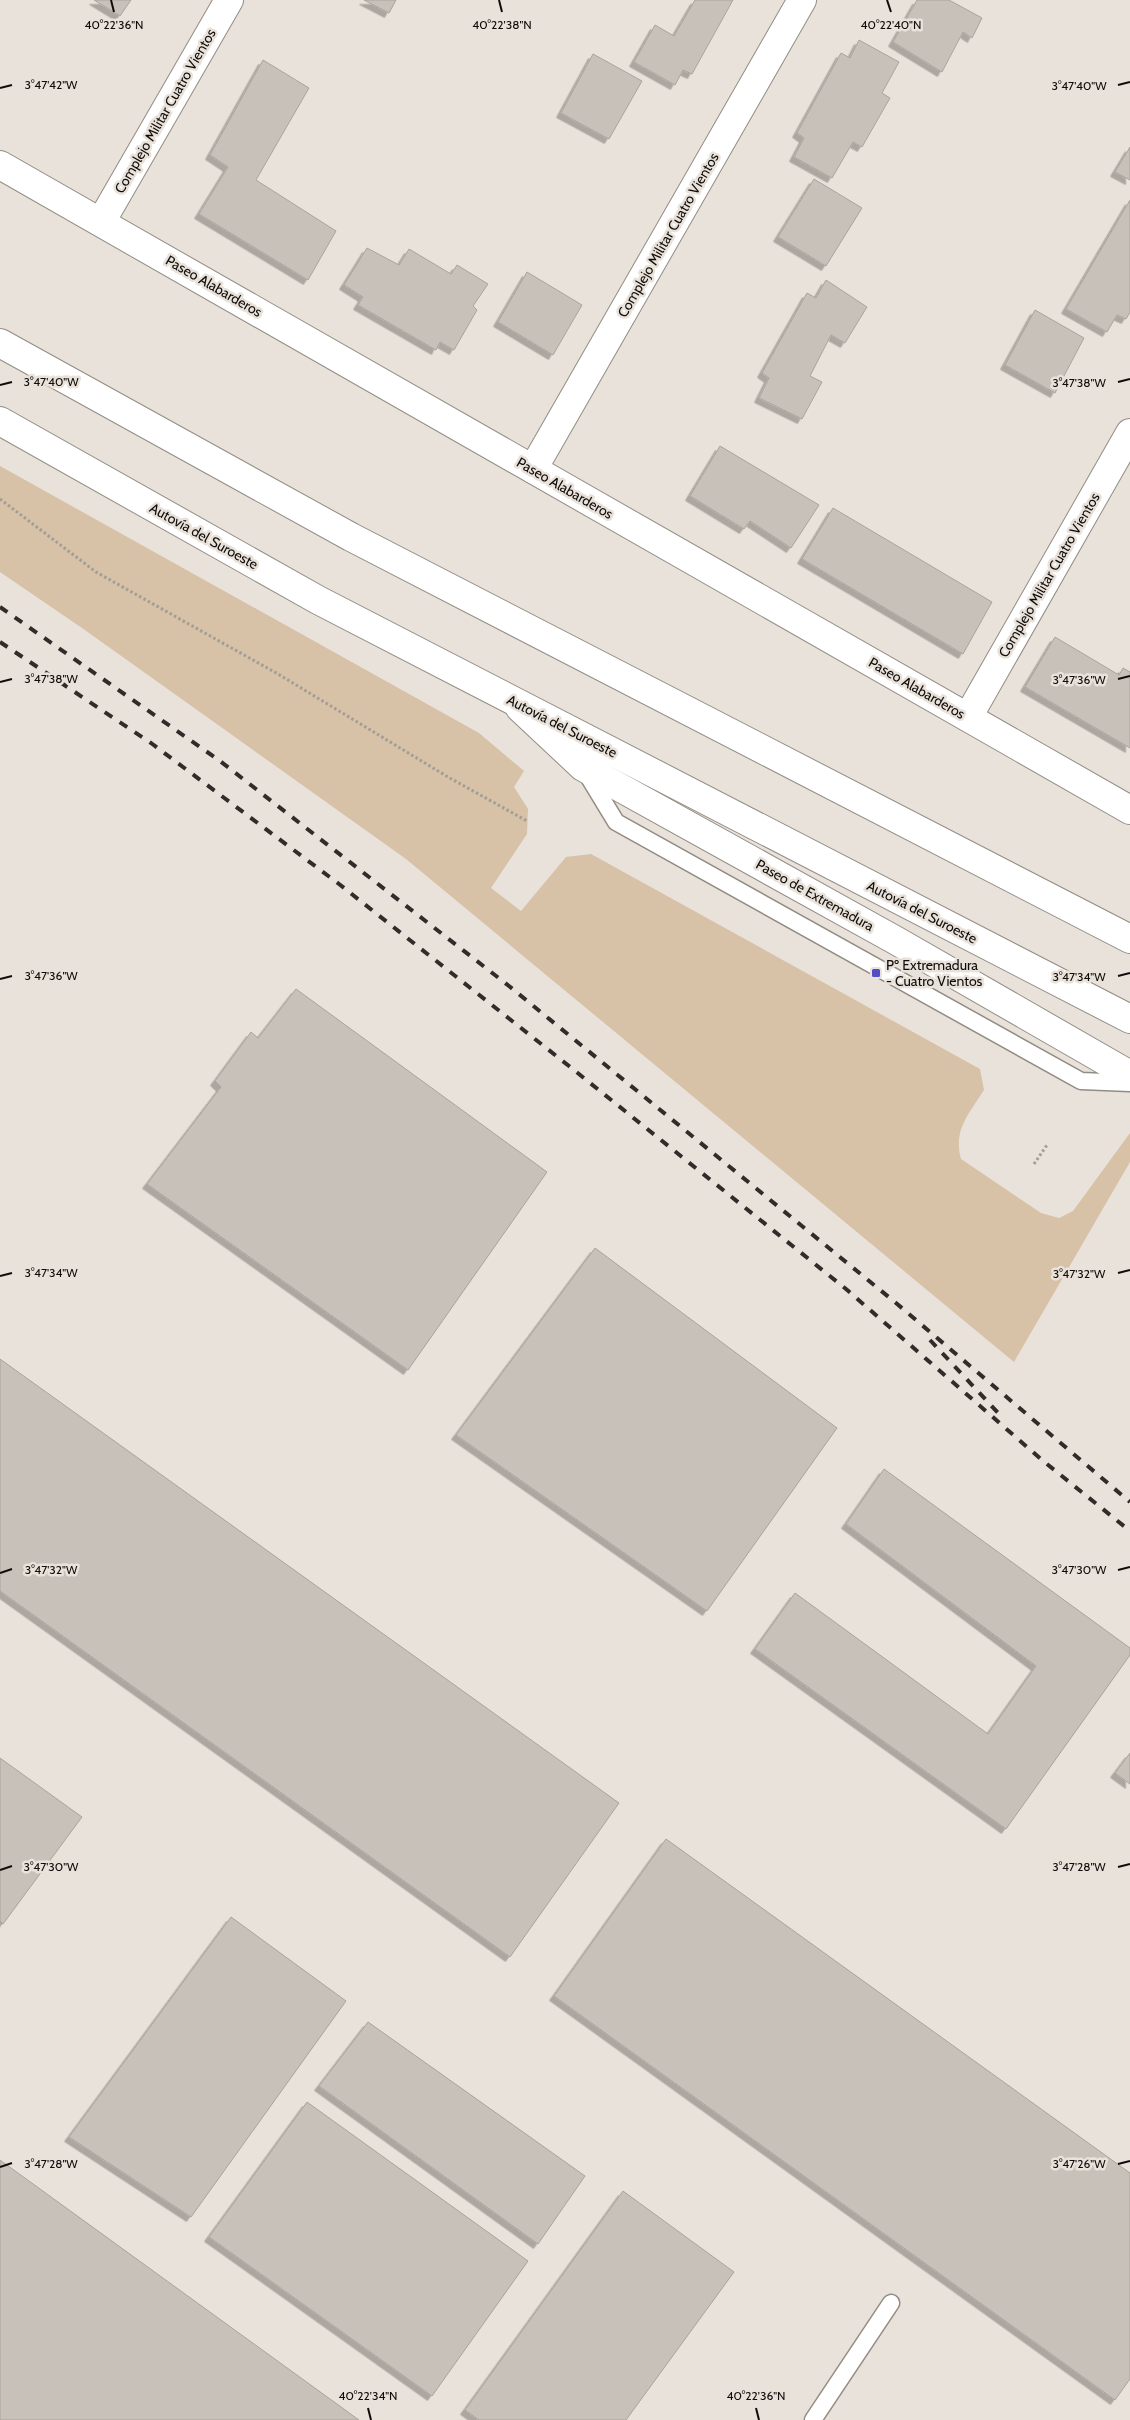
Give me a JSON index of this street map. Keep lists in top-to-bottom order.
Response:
{
  "streets": {
    "main road": [
      "Complejo Militar Cuatro Vientos",
      "Paseo Alabarderos",
      "Autovía del Suroeste",
      "Paseo de Extremadura"
    ]
  },
  "crossings": [
    ["Complejo Militar Cuatro Vientos", "Paseo Alabarderos"],
    ["Autovía del Suroeste", "Paseo de Extremadura"]
  ],
  "places": {
    "transit": ["Pº Extremadura - Cuatro Vientos"]
  },
  "coordinates": [
    "40°22'36\"N",
    "40°22'38\"N",
    "40°22'40\"N",
    "3°47'42\"W",
    "3°47'40\"W",
    "3°47'38\"W",
    "3°47'36\"W",
    "3°47'34\"W",
    "3°47'32\"W",
    "3°47'30\"W",
    "3°47'28\"W",
    "3°47'26\"W",
    "40°22'34\"N"
  ]
}
